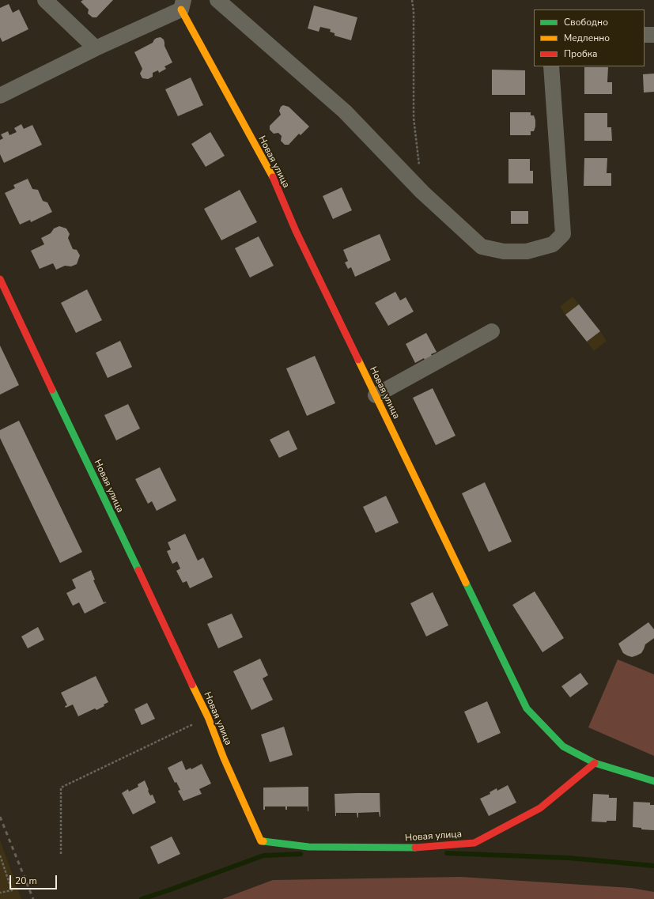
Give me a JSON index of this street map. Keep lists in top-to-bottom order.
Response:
{
  "streets": {
    "street": ["Новая улица"]
  },
  "legend": ["Свободно", "Медленно", "Пробка"],
  "scale_bar": "20 m"
}
